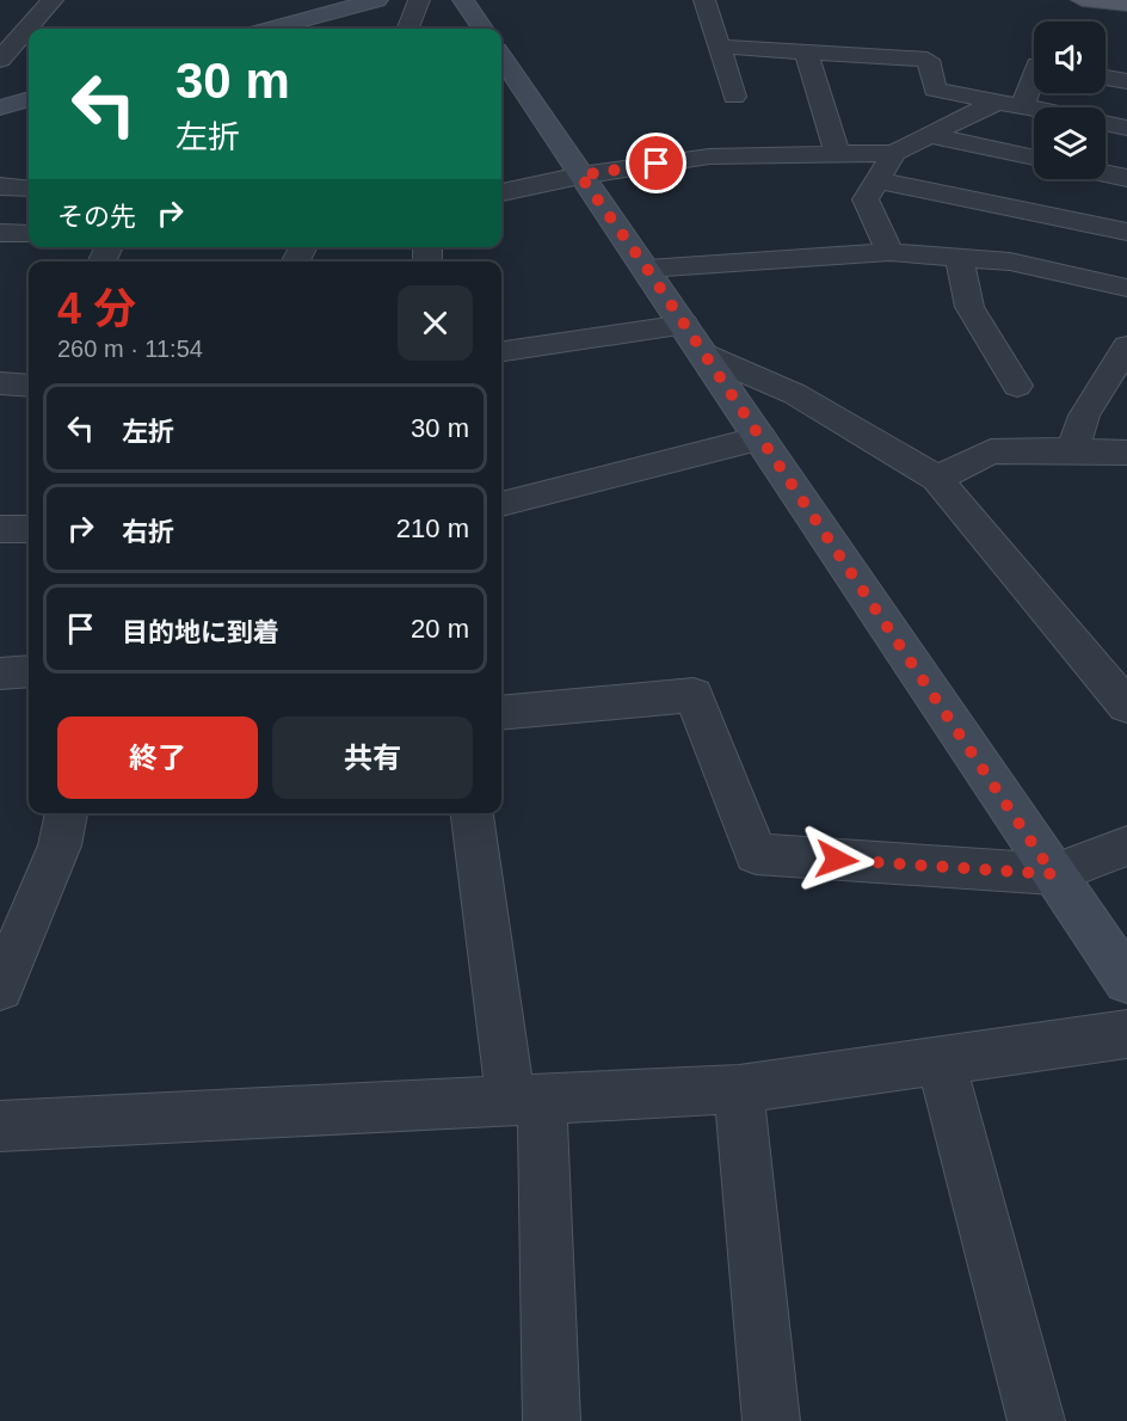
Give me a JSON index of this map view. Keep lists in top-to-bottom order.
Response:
{
  "page": {
    "turn": ["30 m", "左折"],
    "then": "その先",
    "heading": ["4 分", "260 m · 11:54"],
    "list": [
      {
        "name": "左折",
        "value": "30 m"
      },
      {
        "name": "右折",
        "value": "210 m"
      },
      {
        "name": "目的地に到着",
        "value": "20 m"
      }
    ],
    "buttons": ["終了", "共有"]
  }
}
